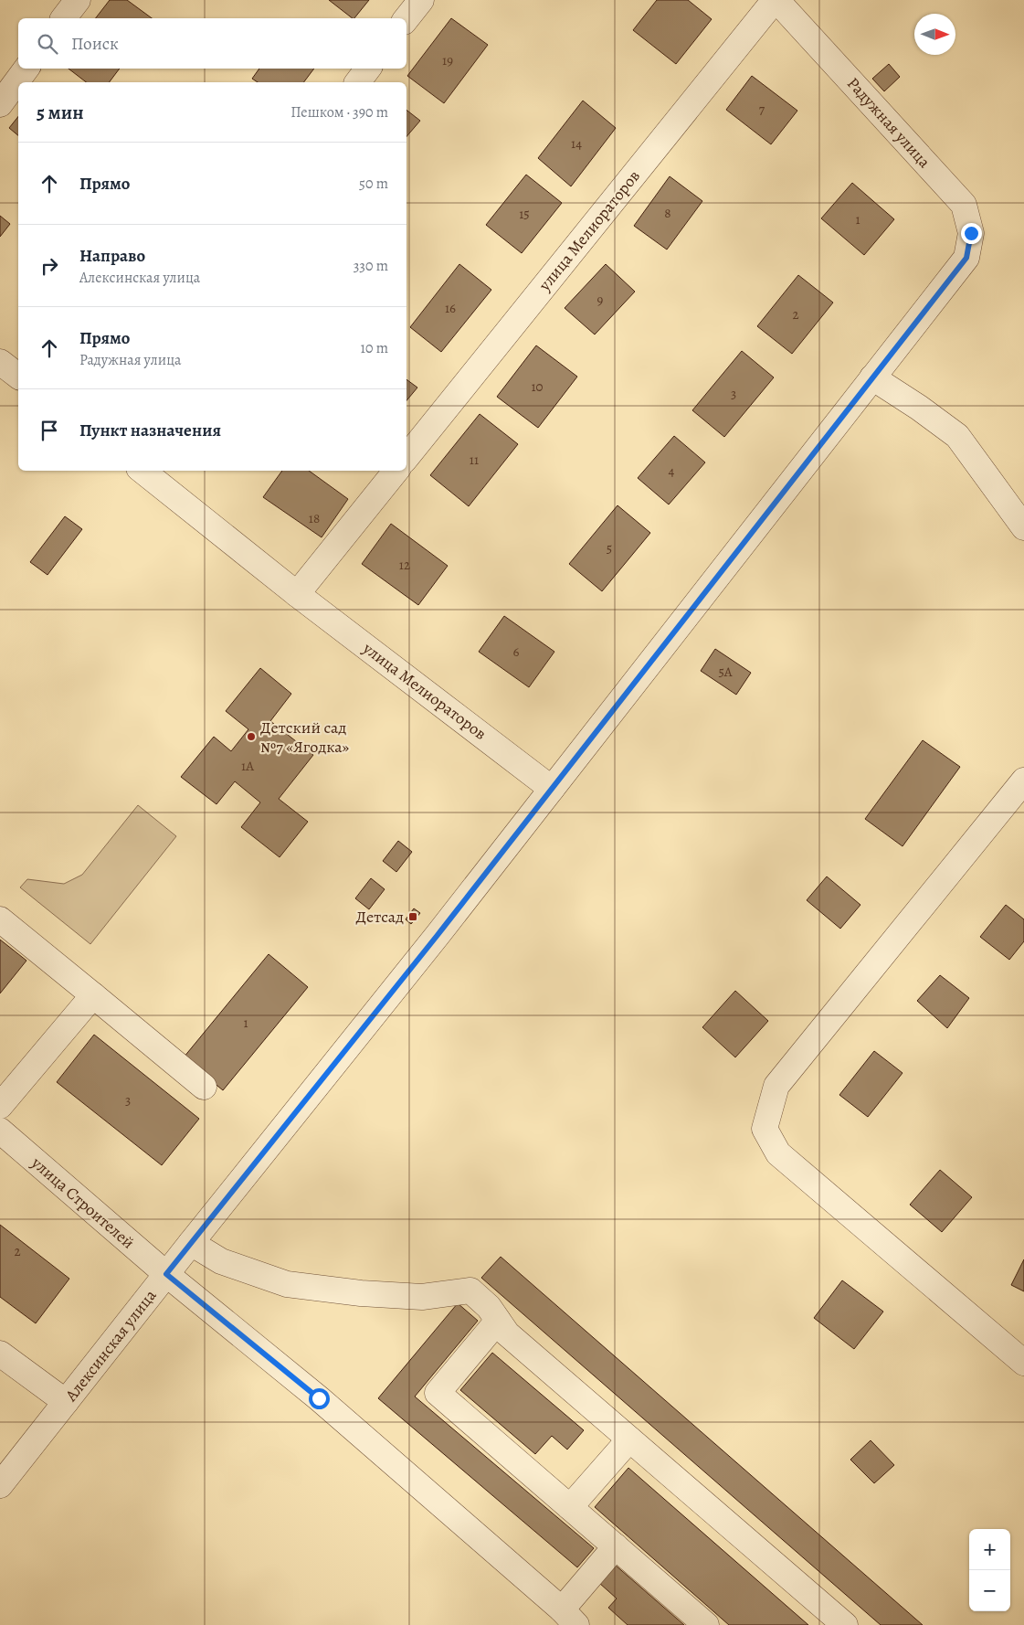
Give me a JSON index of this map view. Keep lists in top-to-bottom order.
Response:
{
  "streets": {
    "street": [
      "Радужная улица",
      "улица Мелиораторов",
      "улица Строителей",
      "Алексинская улица"
    ]
  },
  "crossings": [
    ["Радужная улица", "улица Мелиораторов"],
    ["Радужная улица", "Алексинская улица"],
    ["улица Мелиораторов", "Алексинская улица"],
    ["улица Строителей", "Алексинская улица"]
  ],
  "places": {
    "other": ["Детский сад №7 «Ягодка»"],
    "transit": ["Детсад"]
  },
  "house_numbers": [
    "19",
    "7",
    "14",
    "8",
    "15",
    "1",
    "9",
    "16",
    "2",
    "10",
    "3",
    "11",
    "4",
    "18",
    "5",
    "12",
    "6",
    "5А",
    "1А",
    "1",
    "3",
    "2"
  ],
  "north": "right",
  "page": {
    "search": "Поиск",
    "heading": ["5 мин", "Пешком · 390 m"],
    "list": [
      ["Прямо", "50 m"],
      ["Направо", "Алексинская улица", "330 m"],
      ["Прямо", "Радужная улица", "10 m"],
      "Пункт назначения"
    ],
    "map_buttons": ["+", "−"]
  }
}
